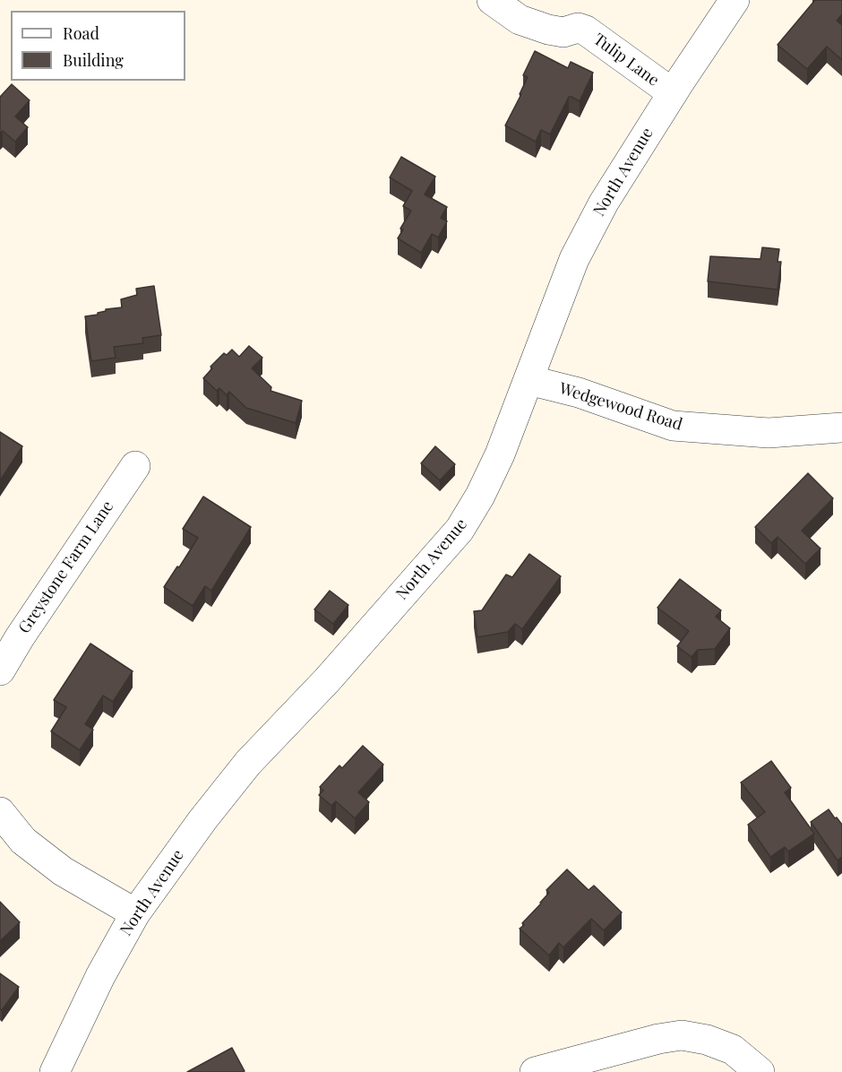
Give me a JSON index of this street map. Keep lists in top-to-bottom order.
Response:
{
  "streets": {
    "street": [
      "Tulip Lane",
      "North Avenue",
      "Wedgewood Road",
      "Greystone Farm Lane"
    ]
  },
  "crossings": [
    ["Tulip Lane", "North Avenue"],
    ["North Avenue", "Wedgewood Road"]
  ],
  "legend": ["Road", "Building"]
}
